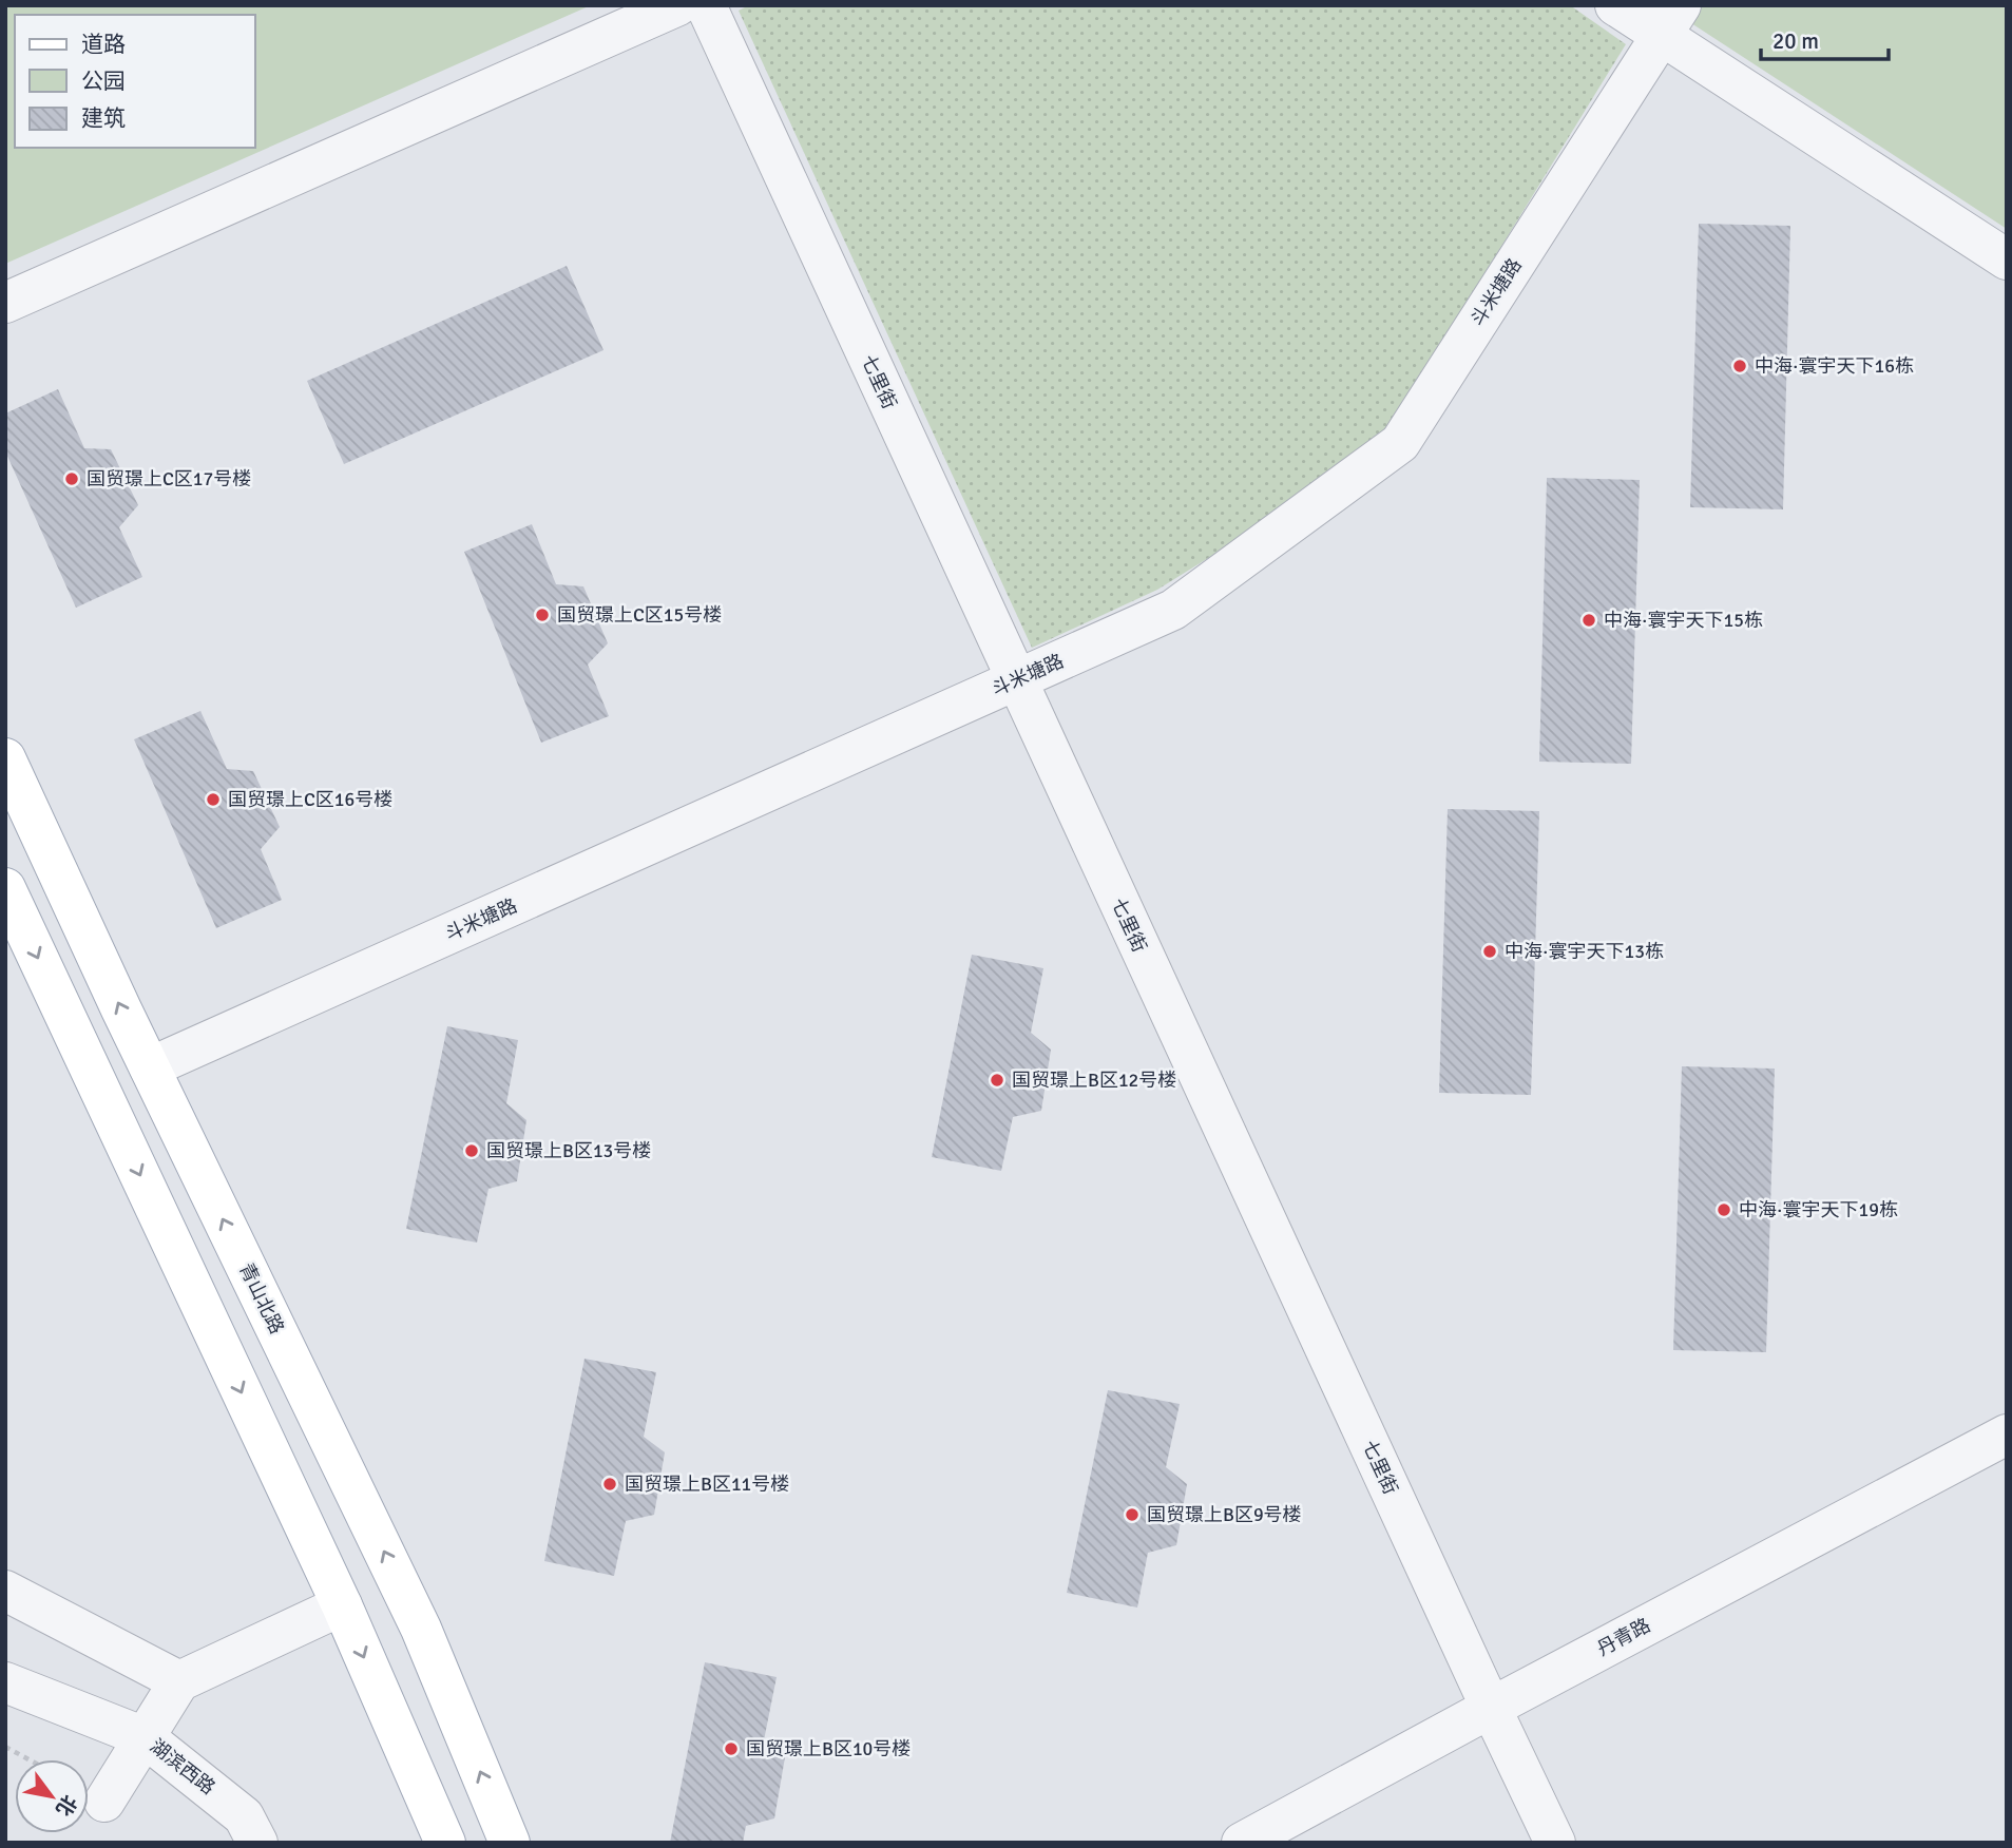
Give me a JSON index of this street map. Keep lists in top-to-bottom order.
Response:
{
  "streets": {
    "main road": ["青山北路"],
    "street": [
      "斗米塘路",
      "七里街",
      "丹青路",
      "湖滨西路"
    ]
  },
  "crossings": [
    ["斗米塘路", "七里街"],
    ["斗米塘路", "青山北路"],
    ["七里街", "丹青路"]
  ],
  "places": [
    "中海·寰宇天下16栋",
    "国贸璟上C区17号楼",
    "国贸璟上C区15号楼",
    "中海·寰宇天下15栋",
    "国贸璟上C区16号楼",
    "中海·寰宇天下13栋",
    "国贸璟上B区12号楼",
    "国贸璟上B区13号楼",
    "中海·寰宇天下19栋",
    "国贸璟上B区11号楼",
    "国贸璟上B区9号楼",
    "国贸璟上B区10号楼"
  ],
  "legend": ["道路", "公园", "建筑"],
  "scale_bar": "20 m",
  "north": "bottom right"
}
